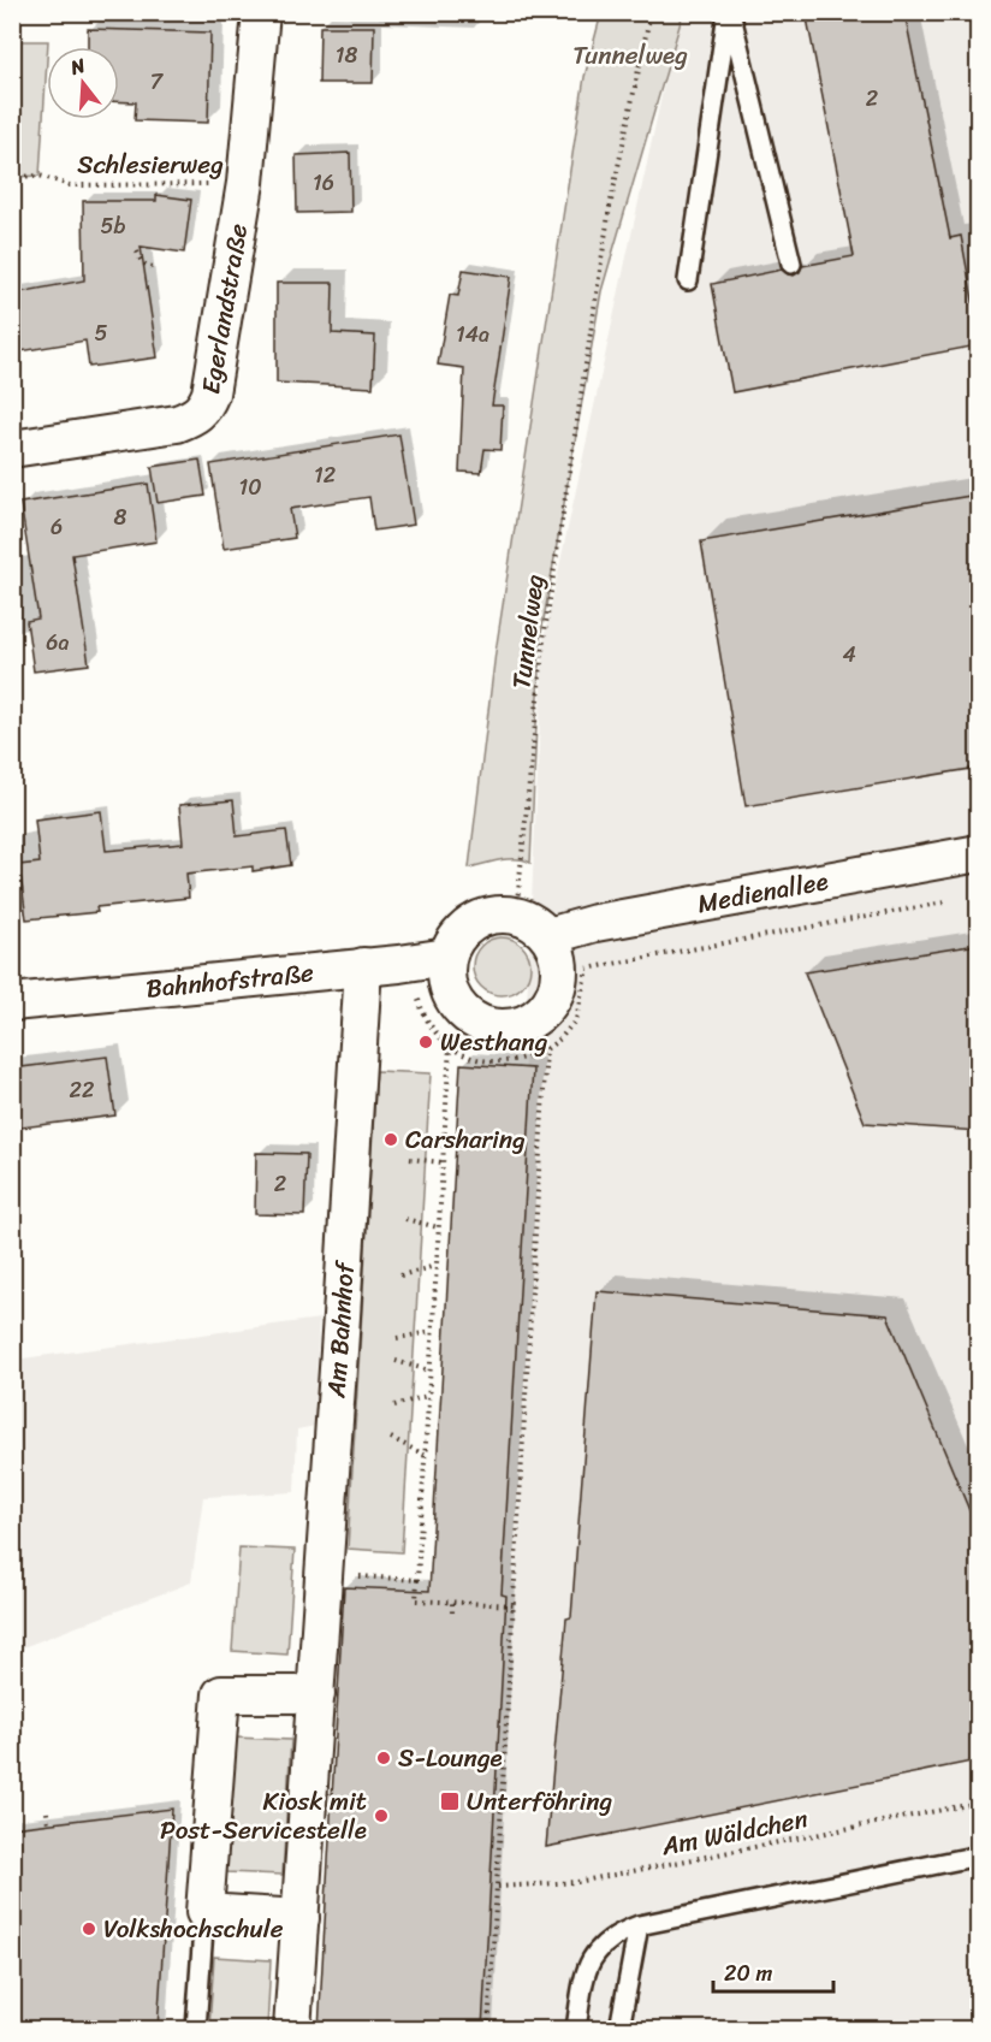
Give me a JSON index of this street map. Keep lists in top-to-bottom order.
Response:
{
  "streets": {
    "street": [
      "Egerlandstraße",
      "Medienallee",
      "Bahnhofstraße",
      "Am Bahnhof"
    ],
    "path": ["Schlesierweg", "Tunnelweg", "Am Wäldchen"]
  },
  "crossings": [
    ["Schlesierweg", "Egerlandstraße"],
    ["Tunnelweg", "Medienallee"],
    ["Tunnelweg", "Bahnhofstraße"],
    ["Medienallee", "Bahnhofstraße"],
    ["Bahnhofstraße", "Am Bahnhof"]
  ],
  "parks": ["Tunnelweg"],
  "places": {
    "other": [
      "Westhang",
      "Carsharing",
      "S-Lounge",
      "Kiosk mit Post-Servicestelle",
      "Volkshochschule"
    ],
    "transit": ["Unterföhring"]
  },
  "house_numbers": [
    "18",
    "7",
    "2",
    "16",
    "5b",
    "5",
    "14a",
    "12",
    "10",
    "8",
    "6",
    "6a",
    "4",
    "22",
    "2"
  ],
  "scale_bar": "20 m",
  "north": "top"
}
